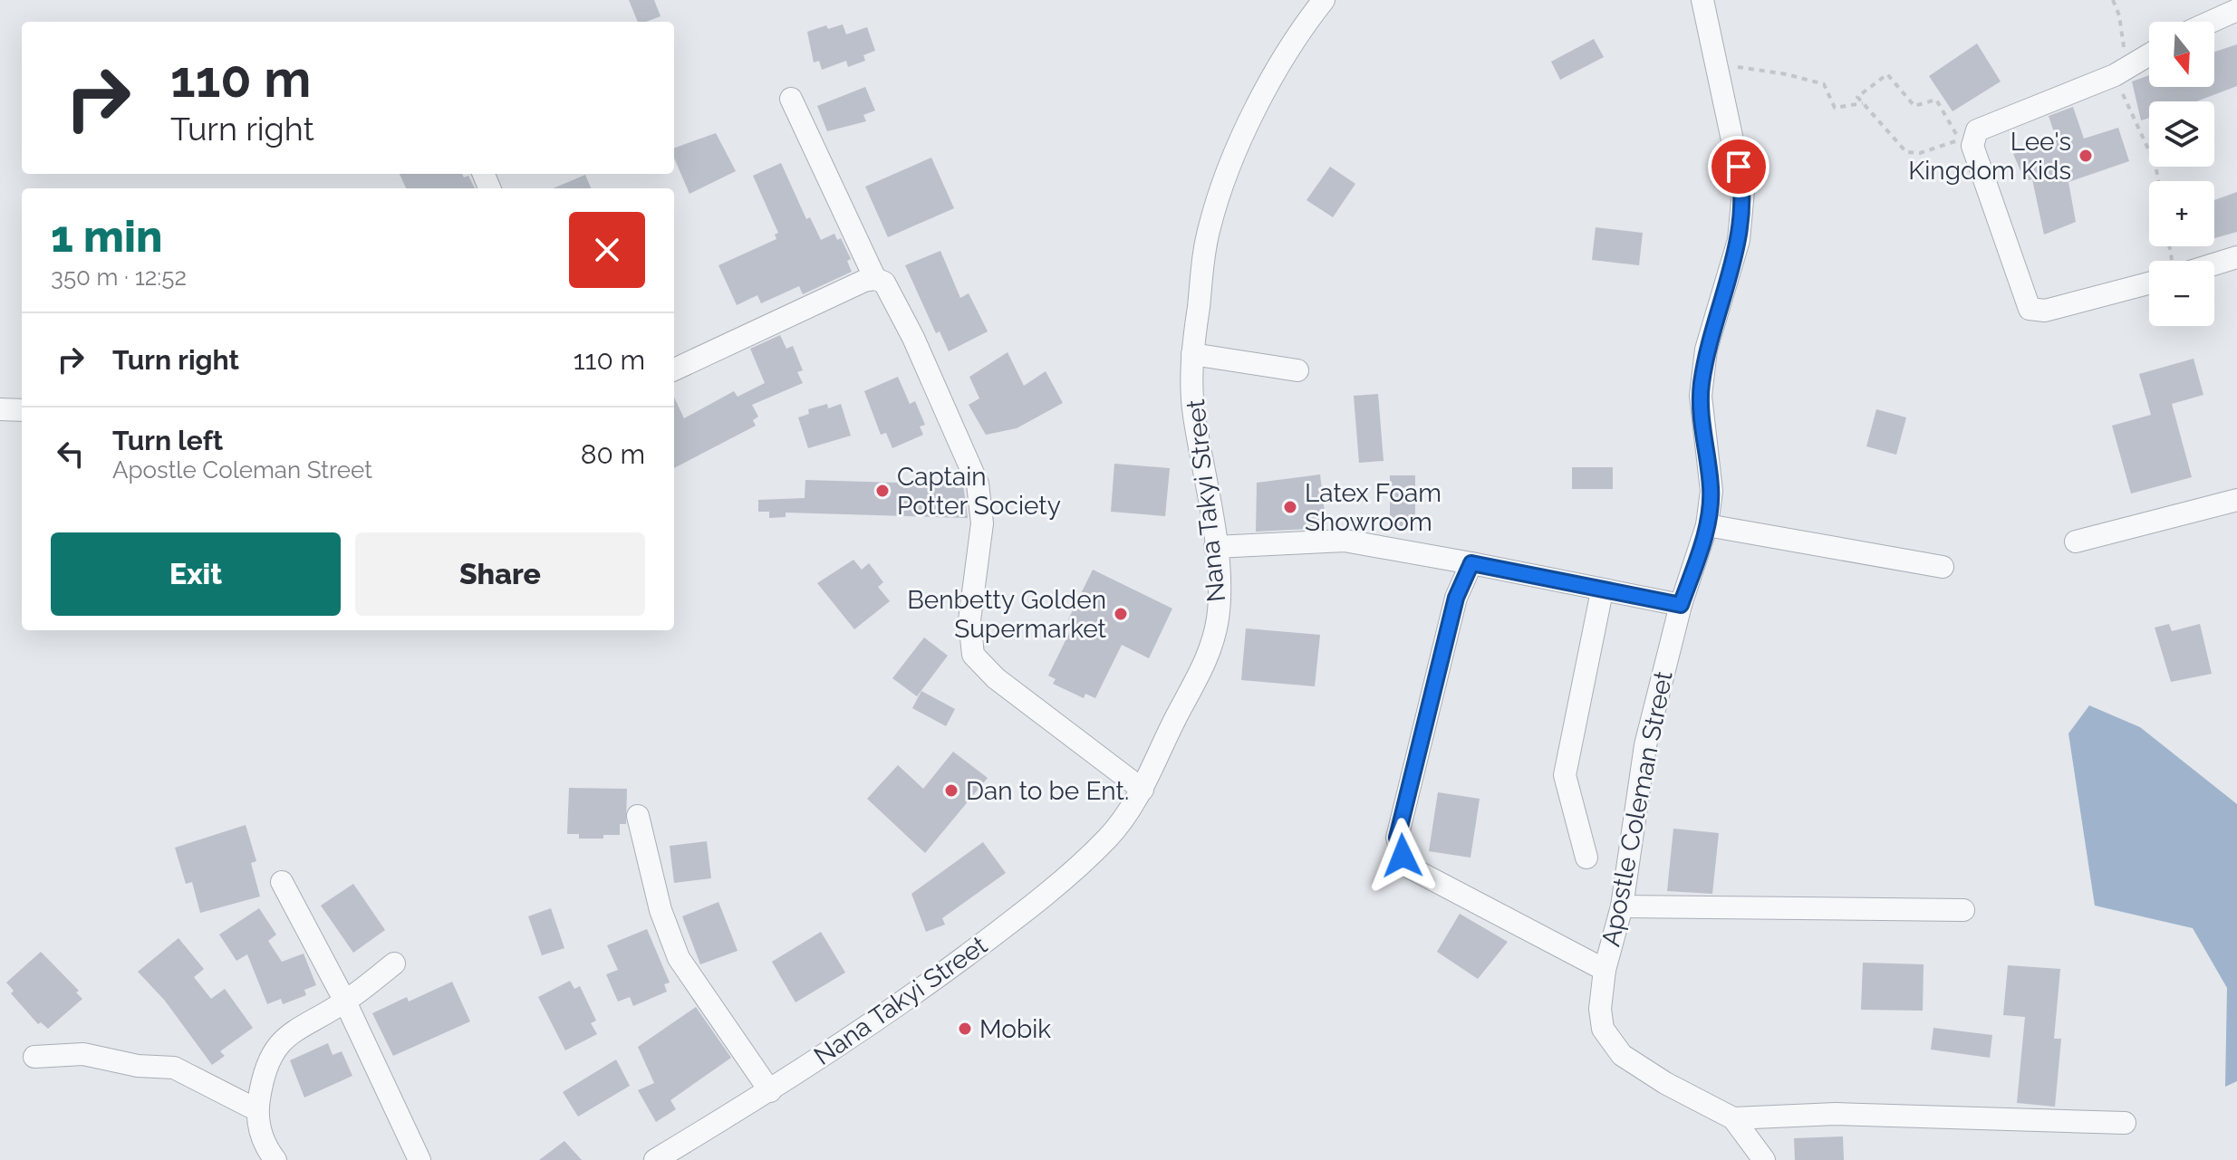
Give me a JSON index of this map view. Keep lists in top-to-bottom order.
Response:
{
  "streets": {
    "street": ["Nana Takyi Street", "Apostle Coleman Street"]
  },
  "places": [
    "Lee's Kingdom Kids",
    "Captain Potter Society",
    "Latex Foam Showroom",
    "Benbetty Golden Supermarket",
    "Dan to be Ent.",
    "Mobik"
  ],
  "north": "bottom",
  "page": {
    "map_buttons": ["+", "−"],
    "turn": ["110 m", "Turn right"],
    "heading": ["1 min", "350 m · 12:52"],
    "list": [
      {
        "name": "Turn right",
        "value": "110 m"
      },
      {
        "name": "Turn left",
        "note": "Apostle Coleman Street",
        "value": "80 m"
      }
    ],
    "buttons": ["Exit", "Share"]
  }
}
